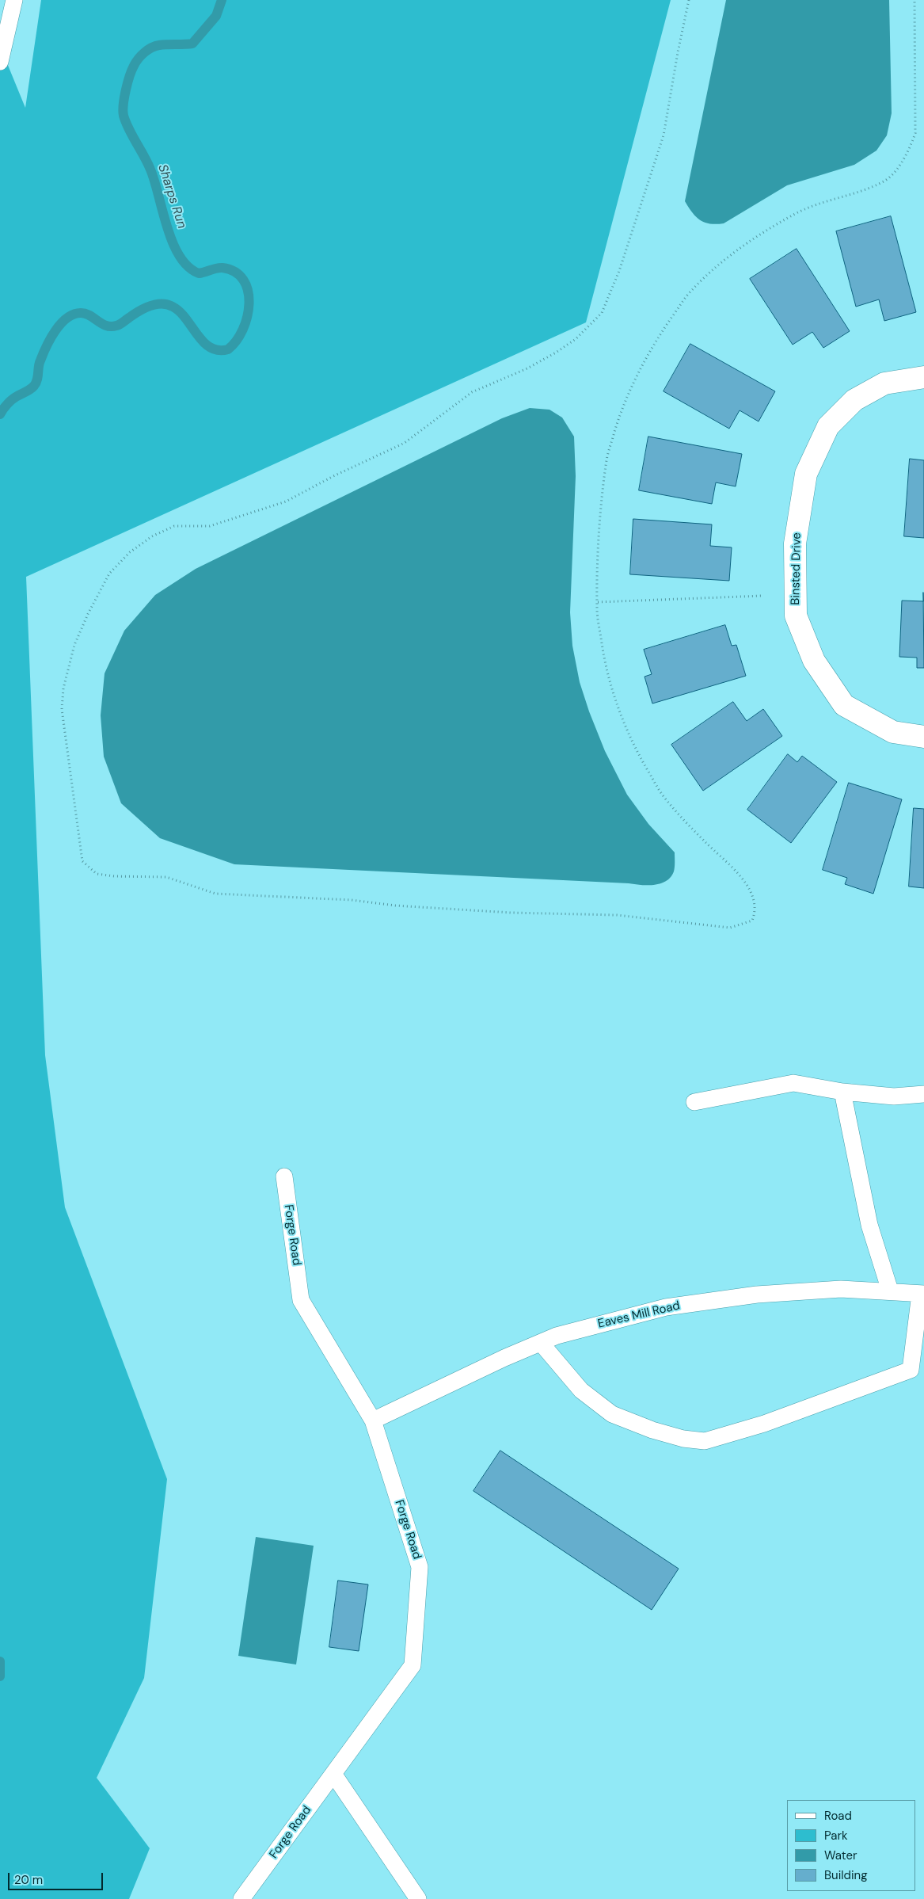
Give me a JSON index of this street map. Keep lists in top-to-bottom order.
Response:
{
  "streets": {
    "street": ["Binsted Drive"],
    "lane": ["Forge Road", "Eaves Mill Road"]
  },
  "crossings": [
    ["Forge Road", "Eaves Mill Road"]
  ],
  "water": ["Sharps Run"],
  "legend": [
    "Road",
    "Park",
    "Water",
    "Building"
  ],
  "scale_bar": "20 m"
}
